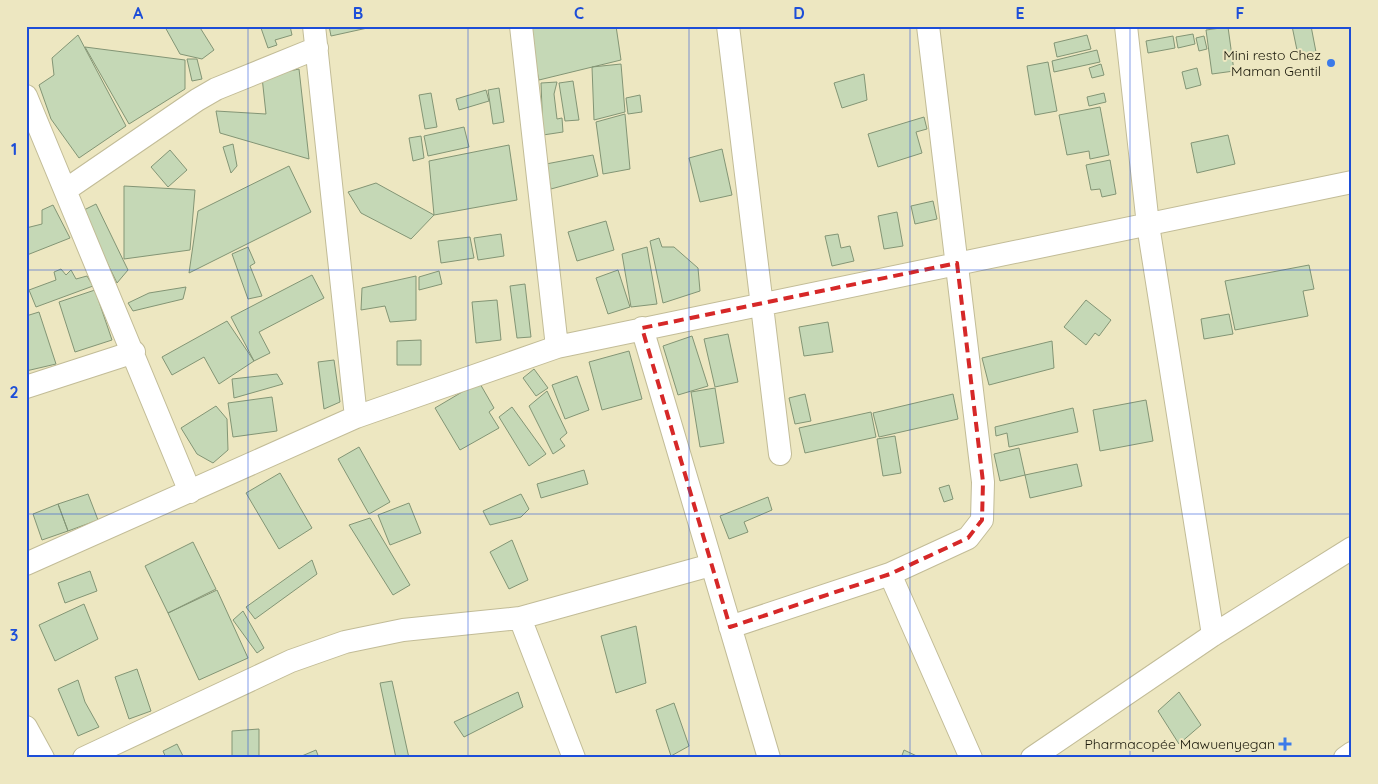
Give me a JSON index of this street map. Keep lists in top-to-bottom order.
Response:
{
  "places": {
    "other": ["Mini resto Chez Maman Gentil"],
    "health": ["Pharmacopée Mawuenyegan"]
  },
  "grid": {
    "columns": [
      "A",
      "B",
      "C",
      "D",
      "E",
      "F"
    ],
    "rows": ["1", "2", "3"]
  }
}
